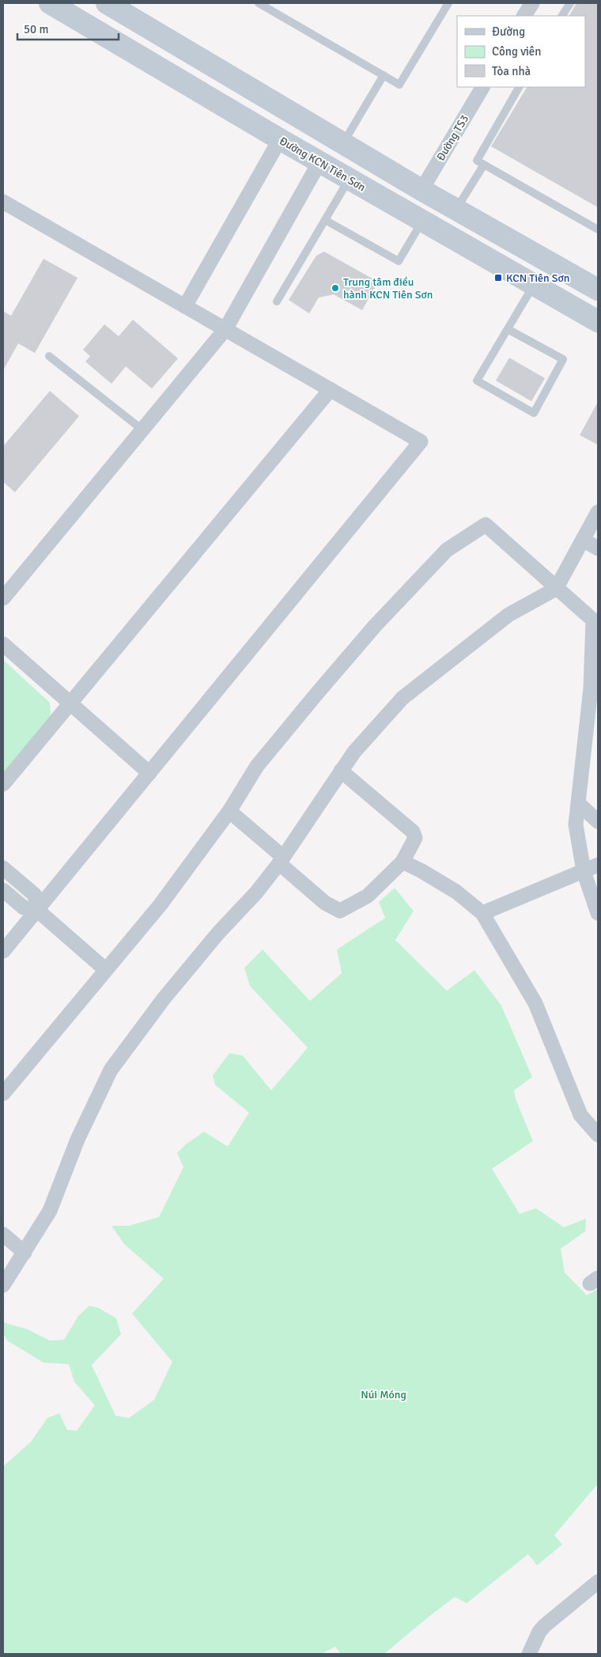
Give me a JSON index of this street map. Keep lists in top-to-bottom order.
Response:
{
  "streets": {
    "main road": ["Đường KCN Tiên Sơn"],
    "street": ["Đường TS3"]
  },
  "parks": ["Núi Móng"],
  "places": {
    "transit": ["KCN Tiên Sơn"],
    "other": ["Trung tâm điều hành KCN Tiên Sơn"]
  },
  "legend": ["Đường", "Công viên", "Tòa nhà"],
  "scale_bar": "50 m"
}
